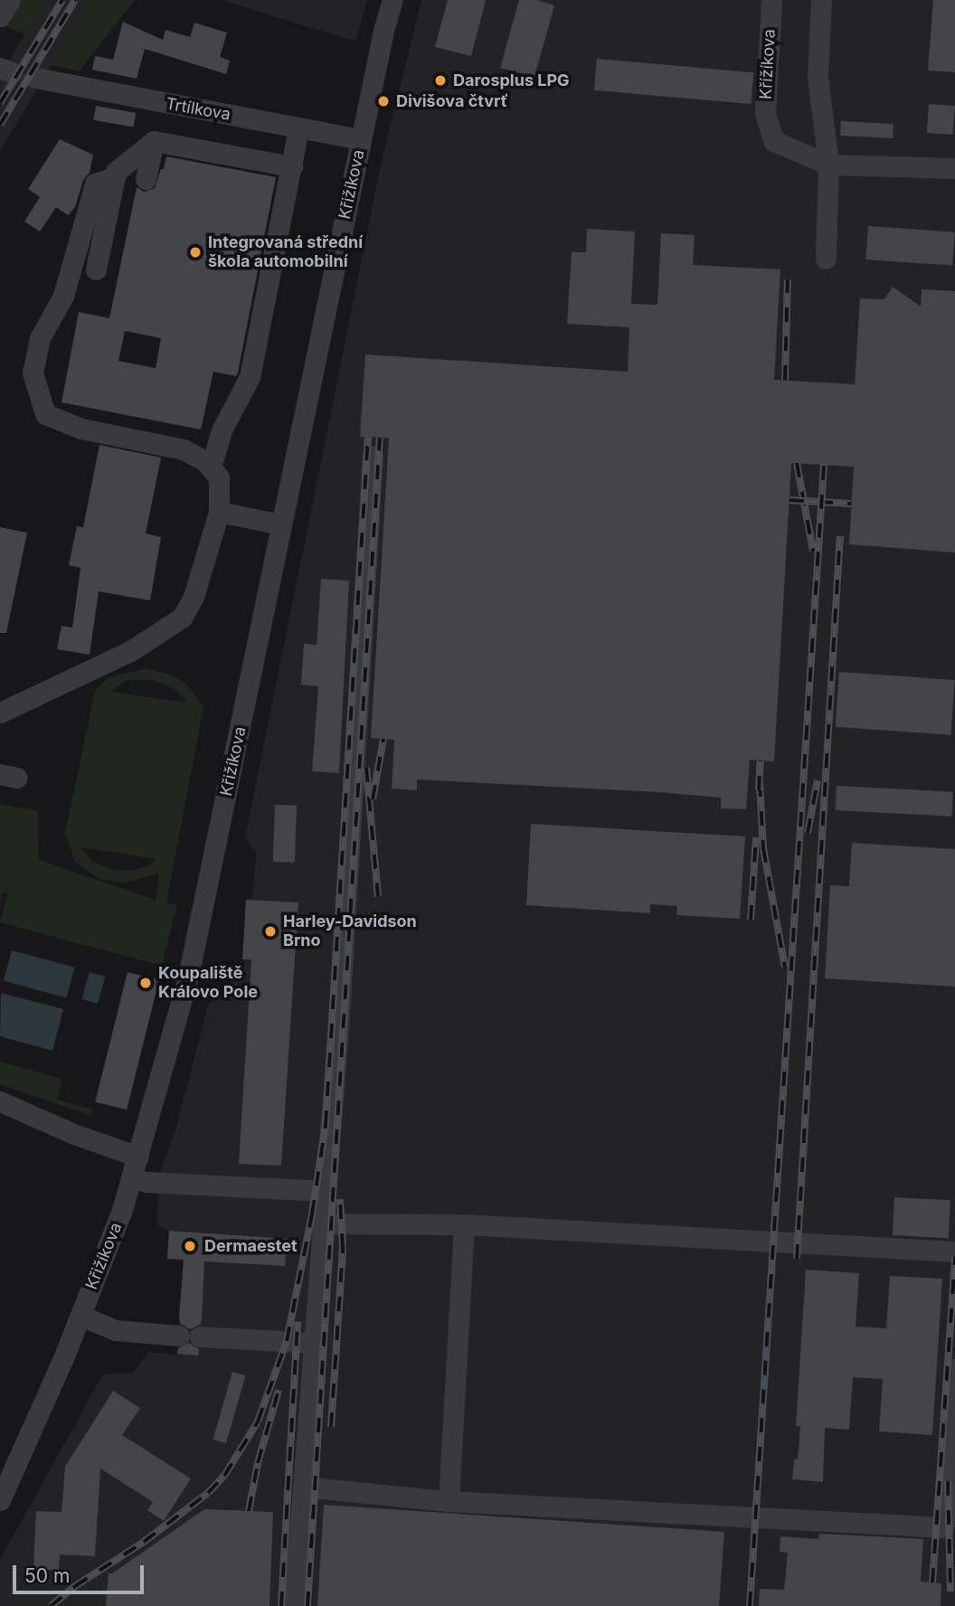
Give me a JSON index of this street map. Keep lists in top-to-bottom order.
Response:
{
  "streets": {
    "street": ["Křížíkova", "Trtílkova", "Křižíkova"]
  },
  "crossings": [
    ["Trtílkova", "Křižíkova"]
  ],
  "places": [
    "Darosplus LPG",
    "Divišova čtvrť",
    "Integrovaná střední škola automobilní",
    "Harley-Davidson Brno",
    "Koupaliště Královo Pole",
    "Dermaestet"
  ],
  "scale_bar": "50 m"
}
